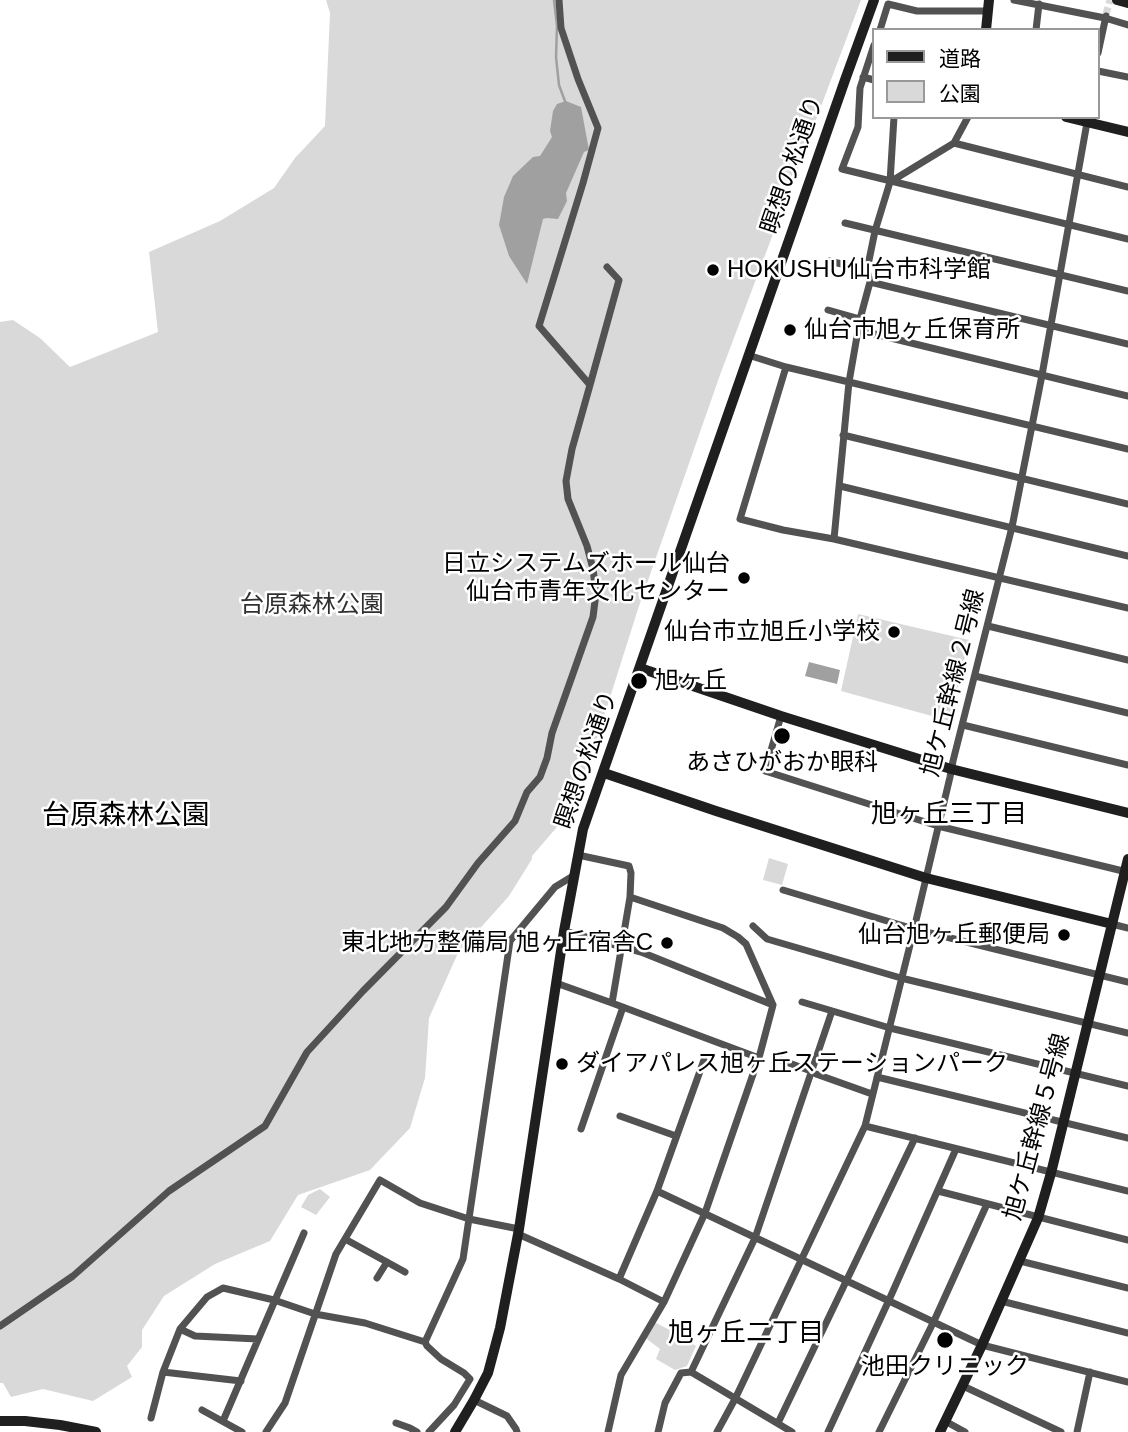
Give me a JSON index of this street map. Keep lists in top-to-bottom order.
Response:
{
  "streets": {
    "street": ["瞑想の松通り", "旭ケ丘幹線２号線", "旭ケ丘幹線５号線"]
  },
  "districts": ["旭ヶ丘三丁目", "台原森林公園", "旭ヶ丘二丁目"],
  "parks": ["台原森林公園"],
  "places": [
    "HOKUSHU仙台市科学館",
    "仙台市旭ヶ丘保育所",
    "日立システムズホール仙台 仙台市青年文化センター",
    "仙台市立旭丘小学校",
    "旭ヶ丘",
    "あさひがおか眼科",
    "仙台旭ヶ丘郵便局",
    "東北地方整備局 旭ヶ丘宿舎C",
    "ダイアパレス旭ヶ丘ステーションパーク",
    "池田クリニック"
  ],
  "legend": ["道路", "公園"]
}
